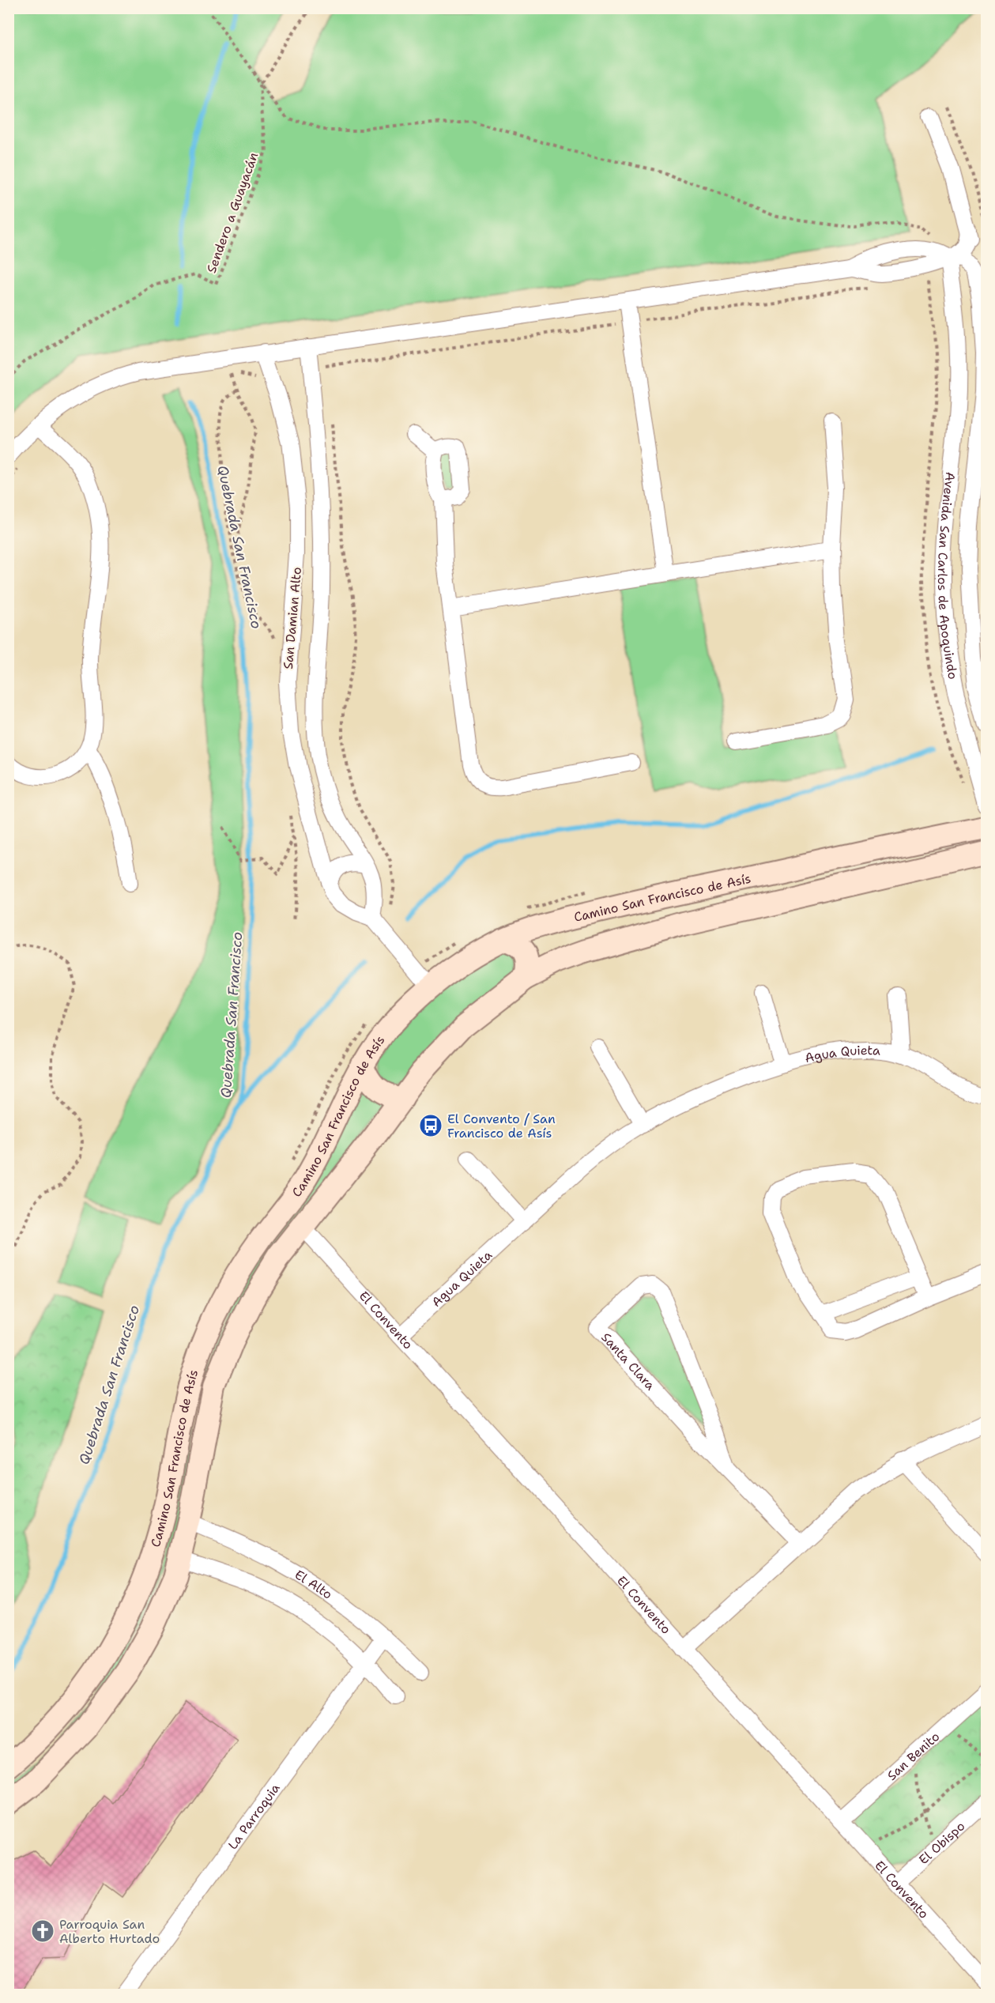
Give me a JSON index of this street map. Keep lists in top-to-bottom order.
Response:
{
  "streets": {
    "main road": ["Camino San Francisco de Asís"],
    "street": [
      "Avenida San Carlos de Apoquindo",
      "San Damian Alto",
      "Agua Quieta",
      "El Convento",
      "Santa Clara",
      "El Alto",
      "San Benito",
      "La Parroquia",
      "El Obispo"
    ],
    "path": ["Sendero a Guayacán"]
  },
  "crossings": [
    ["San Damian Alto", "Camino San Francisco de Asís"],
    ["Camino San Francisco de Asís", "El Convento"],
    ["Camino San Francisco de Asís", "El Alto"],
    ["Agua Quieta", "El Convento"],
    ["El Convento", "San Benito"],
    ["El Convento", "El Obispo"],
    ["El Alto", "La Parroquia"]
  ],
  "water": ["Quebrada San Francisco"],
  "places": {
    "bus stop": ["El Convento / San Francisco de Asís"],
    "church": ["Parroquia San Alberto Hurtado"]
  }
}
